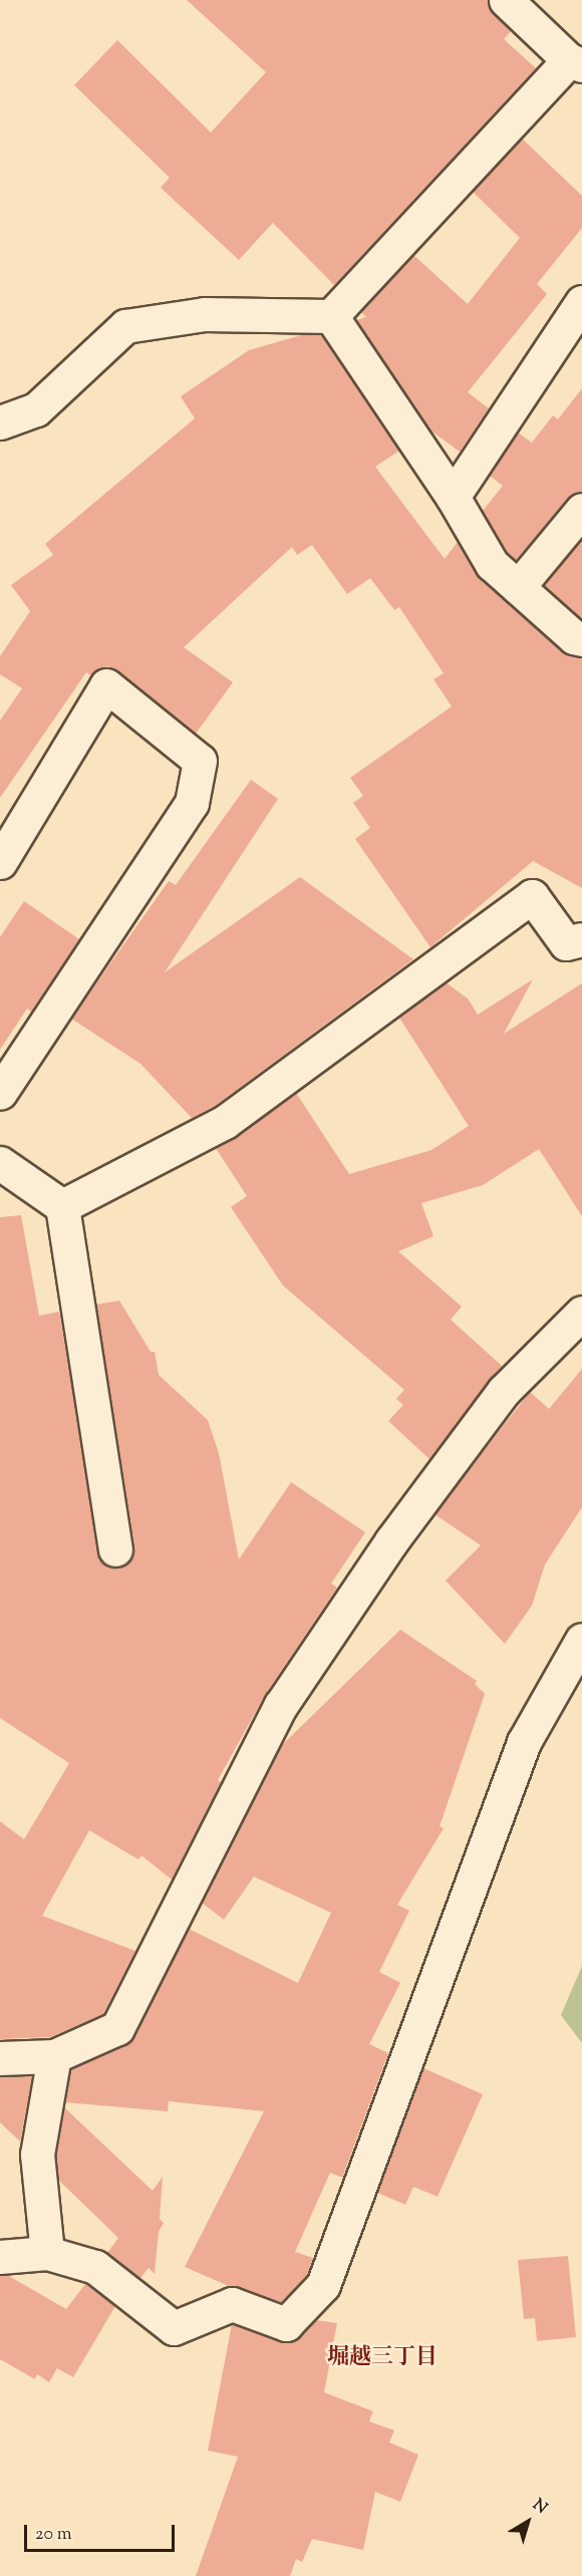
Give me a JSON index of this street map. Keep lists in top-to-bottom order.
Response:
{
  "districts": ["堀越三丁目"],
  "scale_bar": "20 m",
  "north": "top right"
}
